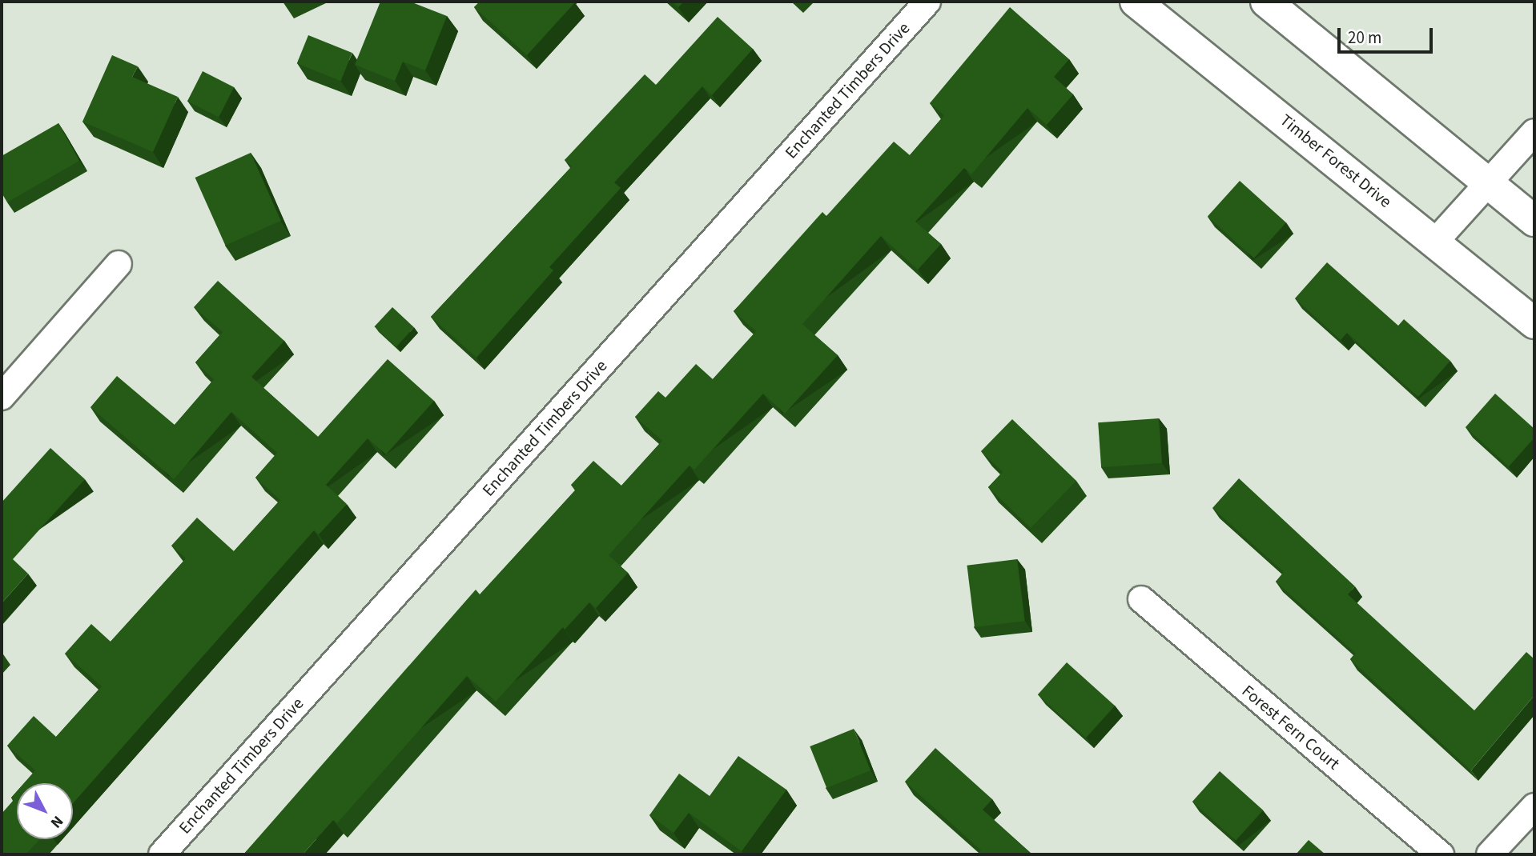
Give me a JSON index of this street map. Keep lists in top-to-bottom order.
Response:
{
  "streets": {
    "street": ["Enchanted Timbers Drive", "Timber Forest Drive", "Forest Fern Court"]
  },
  "scale_bar": "20 m",
  "north": "bottom right"
}
